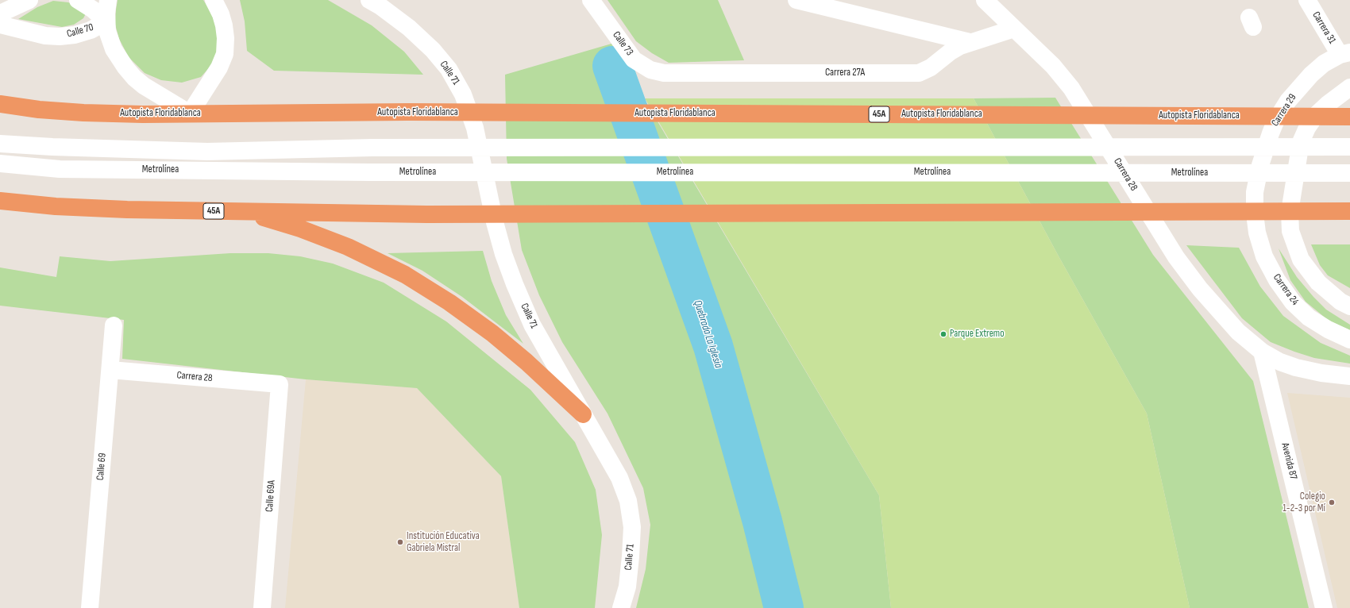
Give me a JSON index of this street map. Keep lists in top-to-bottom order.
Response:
{
  "streets": {
    "highway": ["Autopista Floridablanca", "45A"],
    "street": [
      "Carrera 31",
      "Calle 70",
      "Calle 73",
      "Calle 71",
      "Carrera 27A",
      "Carrera 29",
      "Metrolínea",
      "Carrera 28",
      "Carrera 24",
      "Avenida 87",
      "Calle 69",
      "Calle 69A"
    ]
  },
  "crossings": [
    ["Carrera 31", "Carrera 29"],
    ["Calle 73", "Carrera 27A"],
    ["Carrera 27A", "Carrera 28"],
    ["Carrera 29", "Carrera 24"],
    ["Carrera 28", "Avenida 87"],
    ["Carrera 28", "Calle 69"],
    ["Carrera 28", "Calle 69A"]
  ],
  "water": ["Quebrada La Iglesia"],
  "places": ["Parque Extremo", "Colegio 1-2-3 por Mí", "Institución Educativa Gabriela Mistral"]
}
